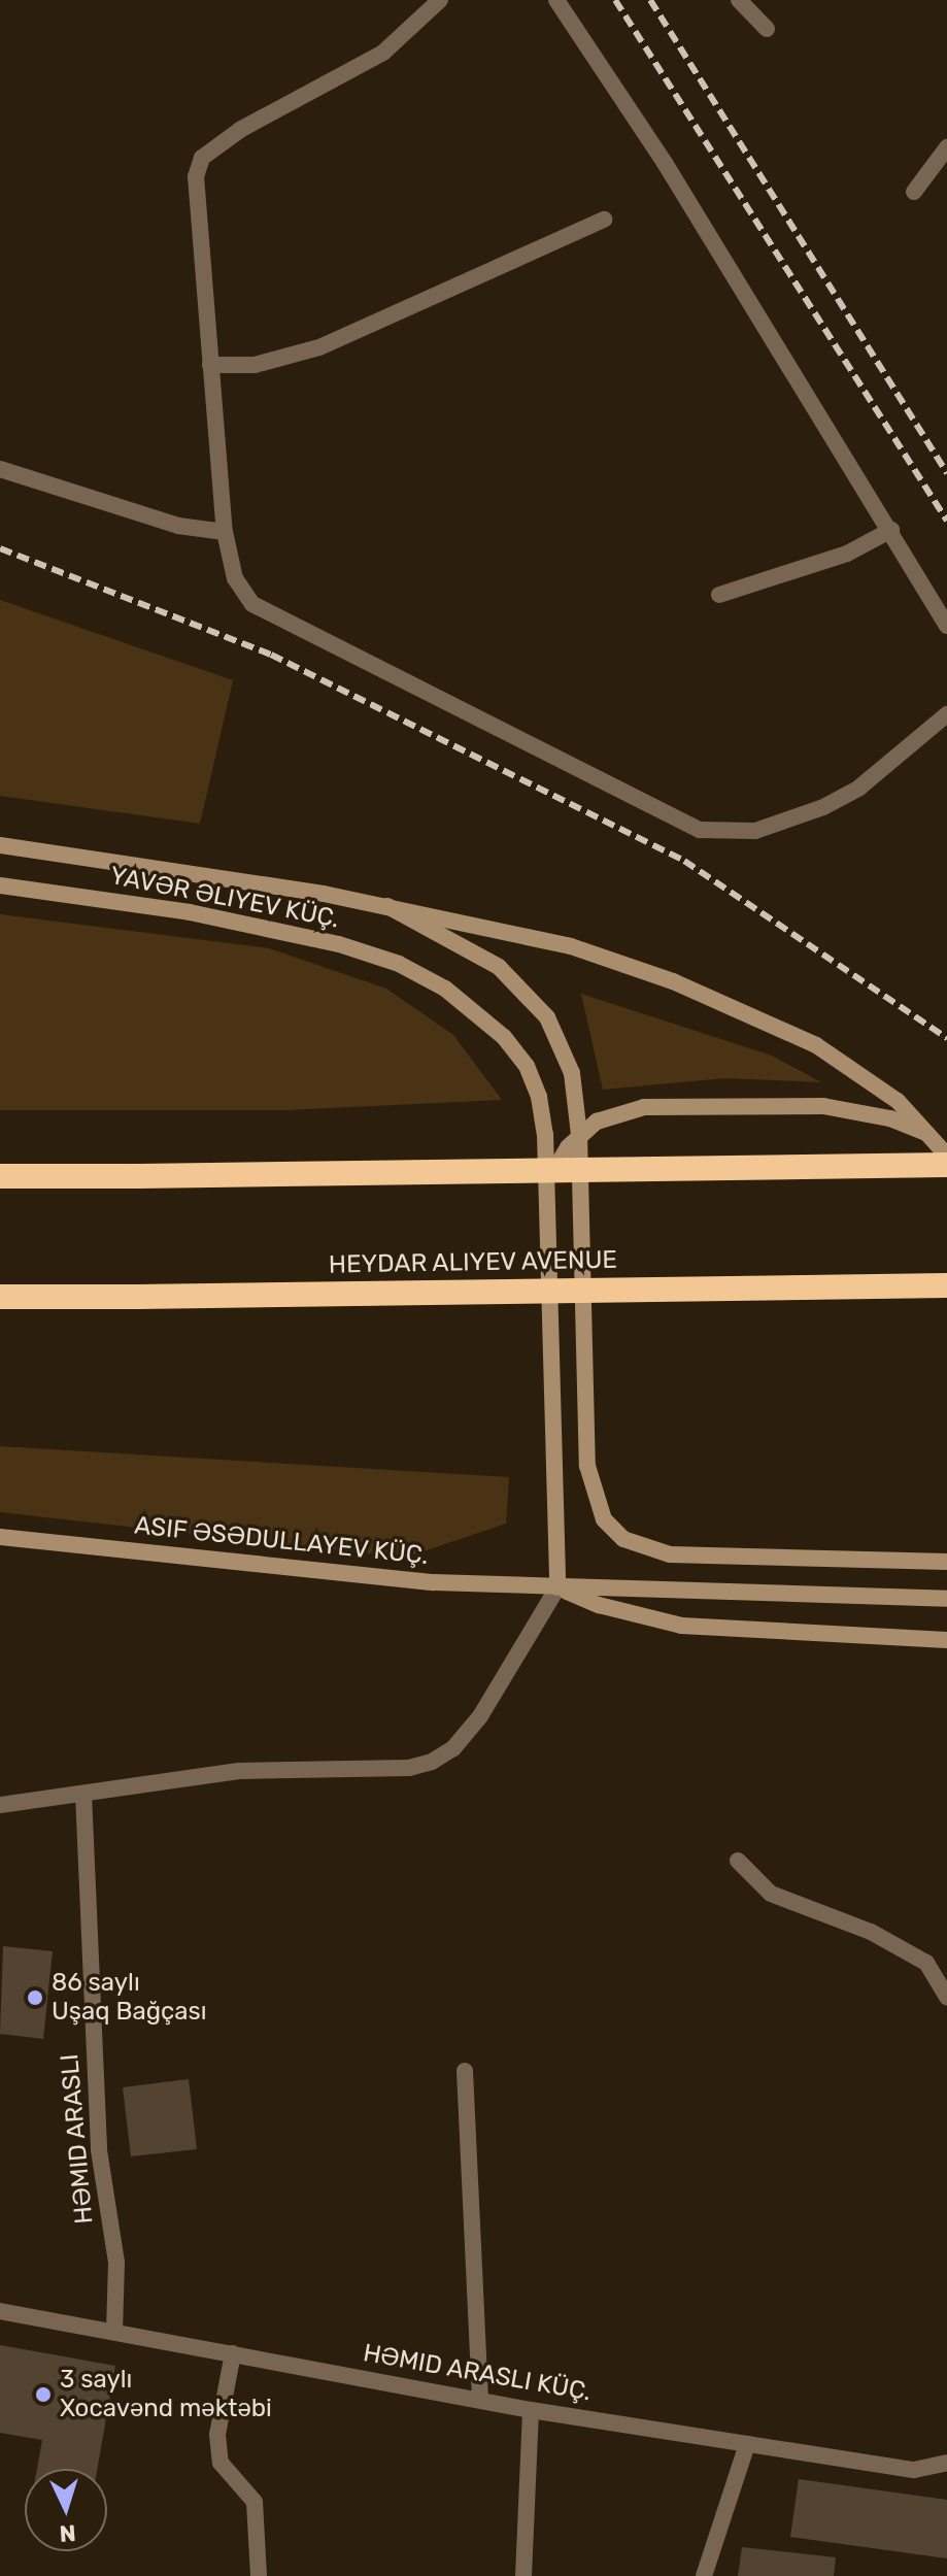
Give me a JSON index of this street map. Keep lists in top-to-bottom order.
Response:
{
  "streets": {
    "highway": ["HEYDAR ALIYEV AVENUE"],
    "main road": ["YAVƏR ƏLIYEV KÜÇ.", "ASIF ƏSƏDULLAYEV KÜÇ."]
  },
  "crossings": [
    ["YAVƏR ƏLIYEV KÜÇ.", "ASIF ƏSƏDULLAYEV KÜÇ."]
  ],
  "places": ["86 saylı Uşaq Bağçası", "3 saylı Xocavənd məktəbi"],
  "north": "bottom"
}
